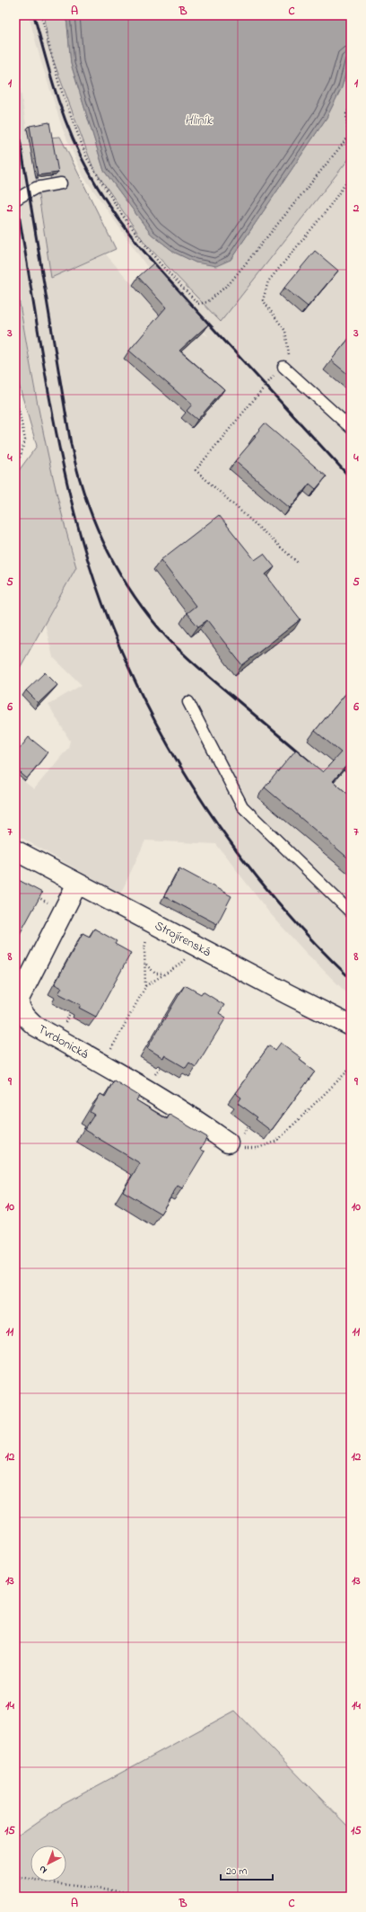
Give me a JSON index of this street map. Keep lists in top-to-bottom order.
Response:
{
  "streets": {
    "street": ["Strojírenská", "Tvrdonická"]
  },
  "crossings": [
    ["Strojírenská", "Tvrdonická"]
  ],
  "water": ["Hliník"],
  "scale_bar": "20 m",
  "north": "bottom left",
  "grid": {
    "columns": ["A", "B", "C"],
    "rows": [
      "1",
      "2",
      "3",
      "4",
      "5",
      "6",
      "7",
      "8",
      "9",
      "10",
      "11",
      "12",
      "13",
      "14",
      "15"
    ]
  }
}
